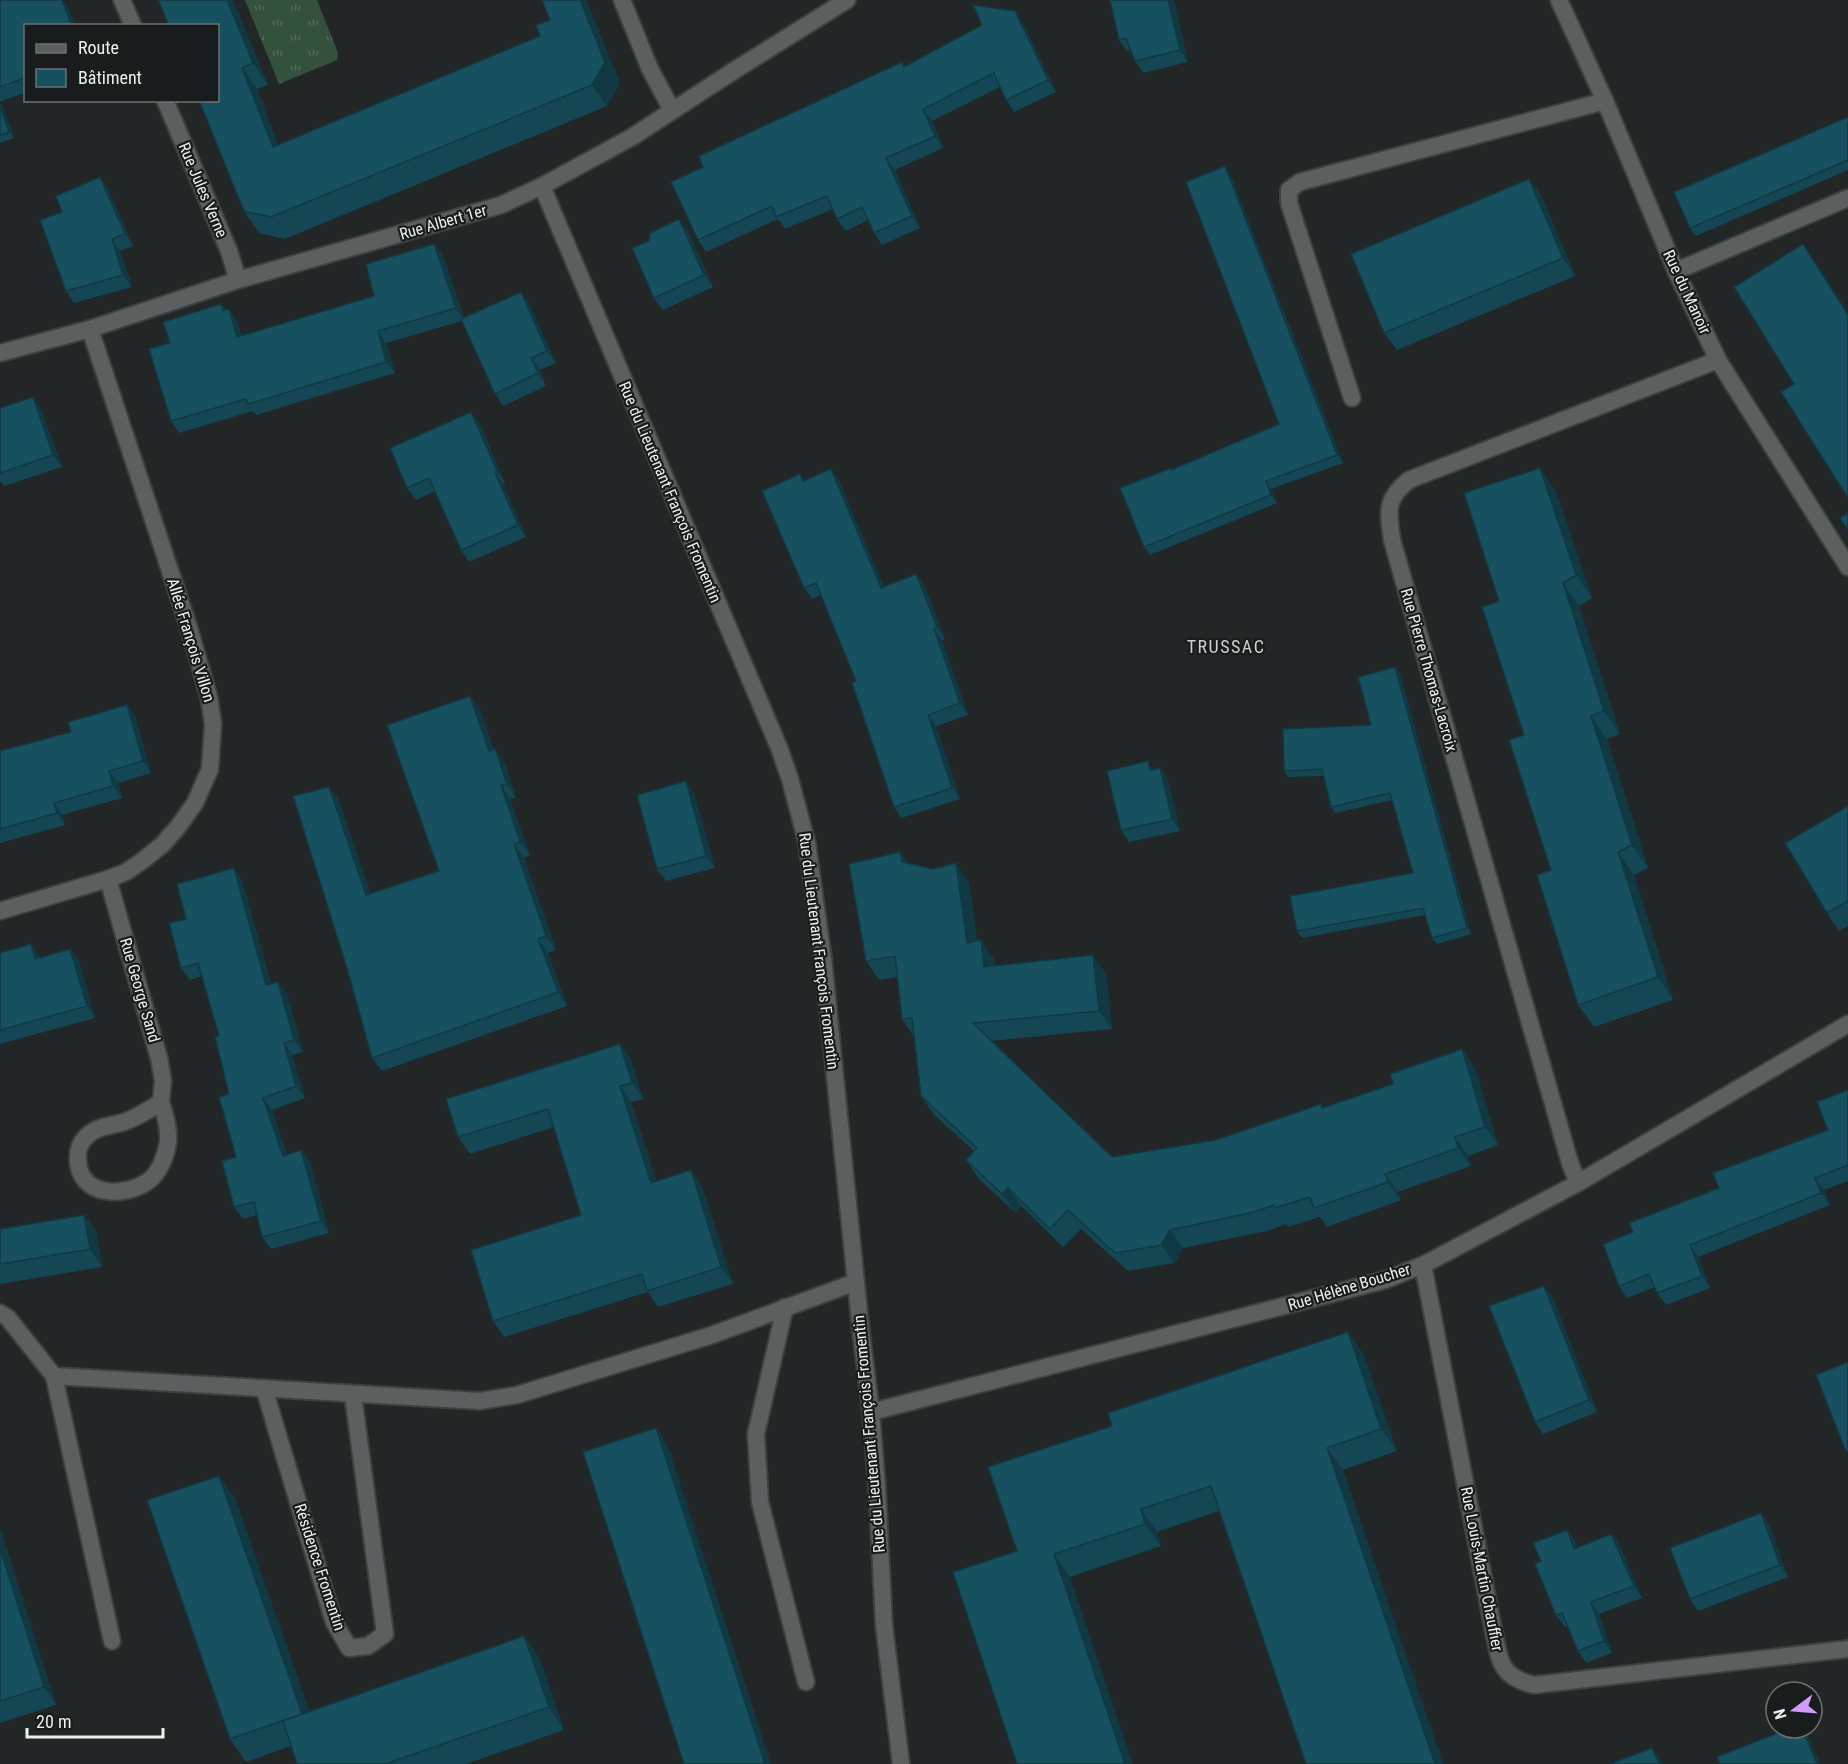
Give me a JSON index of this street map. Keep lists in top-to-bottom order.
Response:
{
  "streets": {
    "street": [
      "Rue Jules Verne",
      "Rue Albert 1er",
      "Rue du Manoir",
      "Rue du Lieutenant François Fromentin",
      "Allée François Villon",
      "Rue Pierre Thomas-Lacroix",
      "Rue George Sand",
      "Rue Hélène Boucher",
      "Résidence Fromentin",
      "Rue Louis-Martin Chauffier"
    ]
  },
  "crossings": [
    ["Rue Jules Verne", "Rue Albert 1er"],
    ["Rue Albert 1er", "Rue du Lieutenant François Fromentin"],
    ["Rue Albert 1er", "Allée François Villon"],
    ["Rue du Manoir", "Rue Pierre Thomas-Lacroix"],
    ["Rue du Lieutenant François Fromentin", "Rue Hélène Boucher"],
    ["Allée François Villon", "Rue George Sand"],
    ["Rue Pierre Thomas-Lacroix", "Rue Hélène Boucher"],
    ["Rue Hélène Boucher", "Rue Louis-Martin Chauffier"]
  ],
  "districts": ["TRUSSAC"],
  "legend": ["Route", "Bâtiment"],
  "scale_bar": "20 m",
  "north": "left"
}
